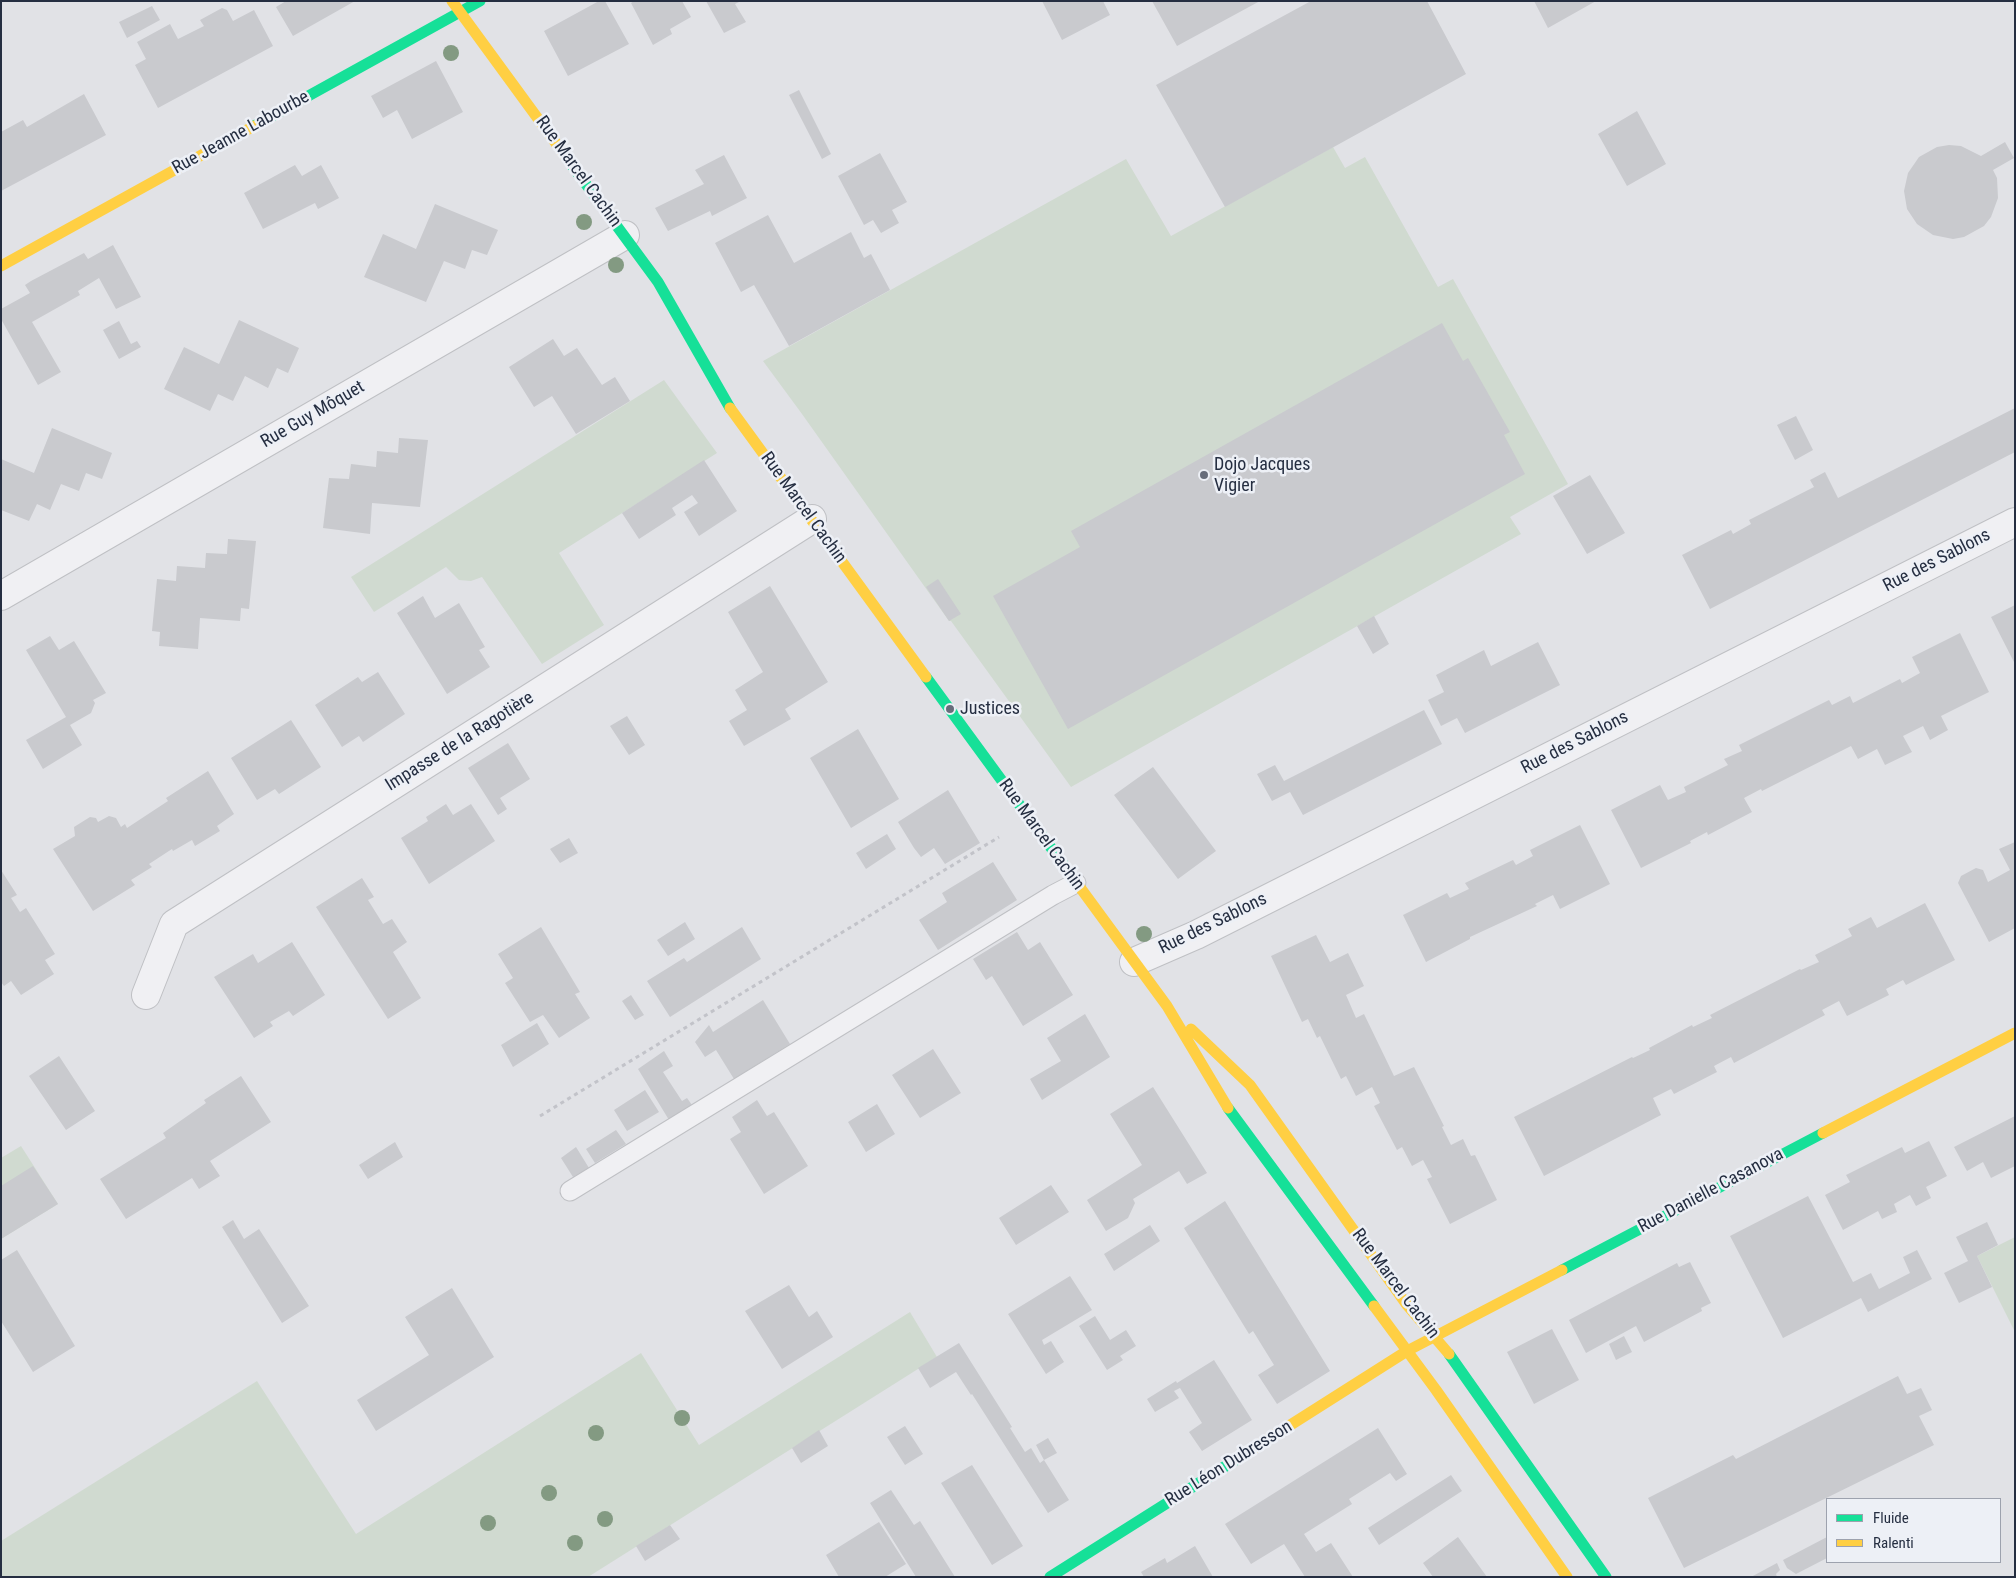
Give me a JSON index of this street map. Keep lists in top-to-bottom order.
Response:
{
  "streets": {
    "street": [
      "Rue Jeanne Labourbe",
      "Rue Marcel Cachin",
      "Rue Guy Môquet",
      "Rue des Sablons",
      "Impasse de la Ragotière",
      "Rue Danielle Casanova",
      "Rue Léon Dubresson"
    ]
  },
  "crossings": [
    ["Rue Jeanne Labourbe", "Rue Marcel Cachin"],
    ["Rue Marcel Cachin", "Rue Guy Môquet"],
    ["Rue Marcel Cachin", "Rue des Sablons"],
    ["Rue Marcel Cachin", "Impasse de la Ragotière"],
    ["Rue Marcel Cachin", "Rue Danielle Casanova"],
    ["Rue Marcel Cachin", "Rue Léon Dubresson"],
    ["Rue Danielle Casanova", "Rue Léon Dubresson"]
  ],
  "places": ["Dojo Jacques Vigier", "Justices"],
  "legend": ["Fluide", "Ralenti"]
}
